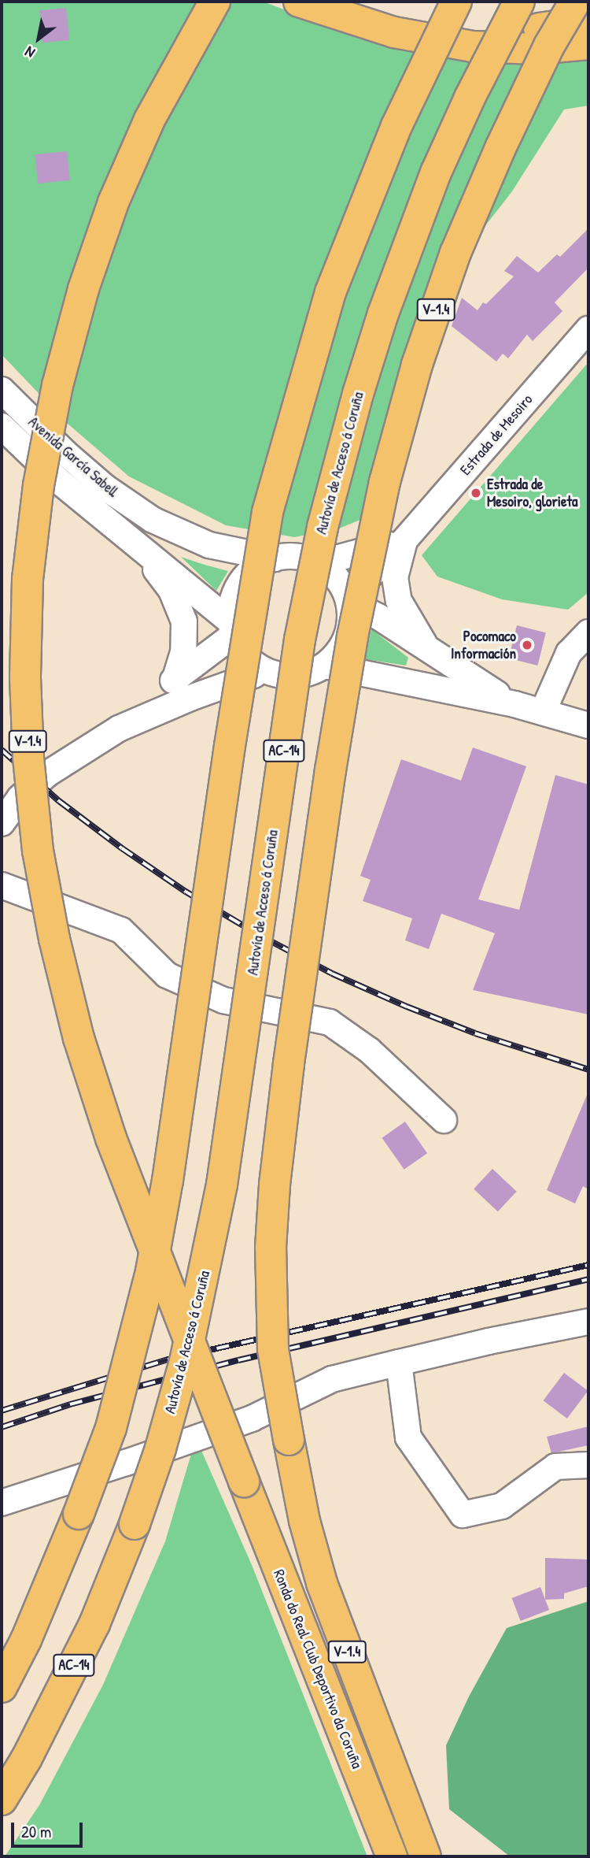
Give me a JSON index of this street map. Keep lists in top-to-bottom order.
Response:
{
  "streets": {
    "main road": [
      "V-1.4",
      "Autovía de Acceso á Coruña",
      "AC-14",
      "Ronda do Real Club Deportivo da Coruña"
    ],
    "street": ["Estrada de Mesoiro", "Avenida García Sabell"]
  },
  "crossings": [
    ["Estrada de Mesoiro", "Avenida García Sabell"]
  ],
  "places": ["Estrada de Mesoiro, glorieta", "Pocomaco Información"],
  "scale_bar": "20 m",
  "north": "bottom left"
}
